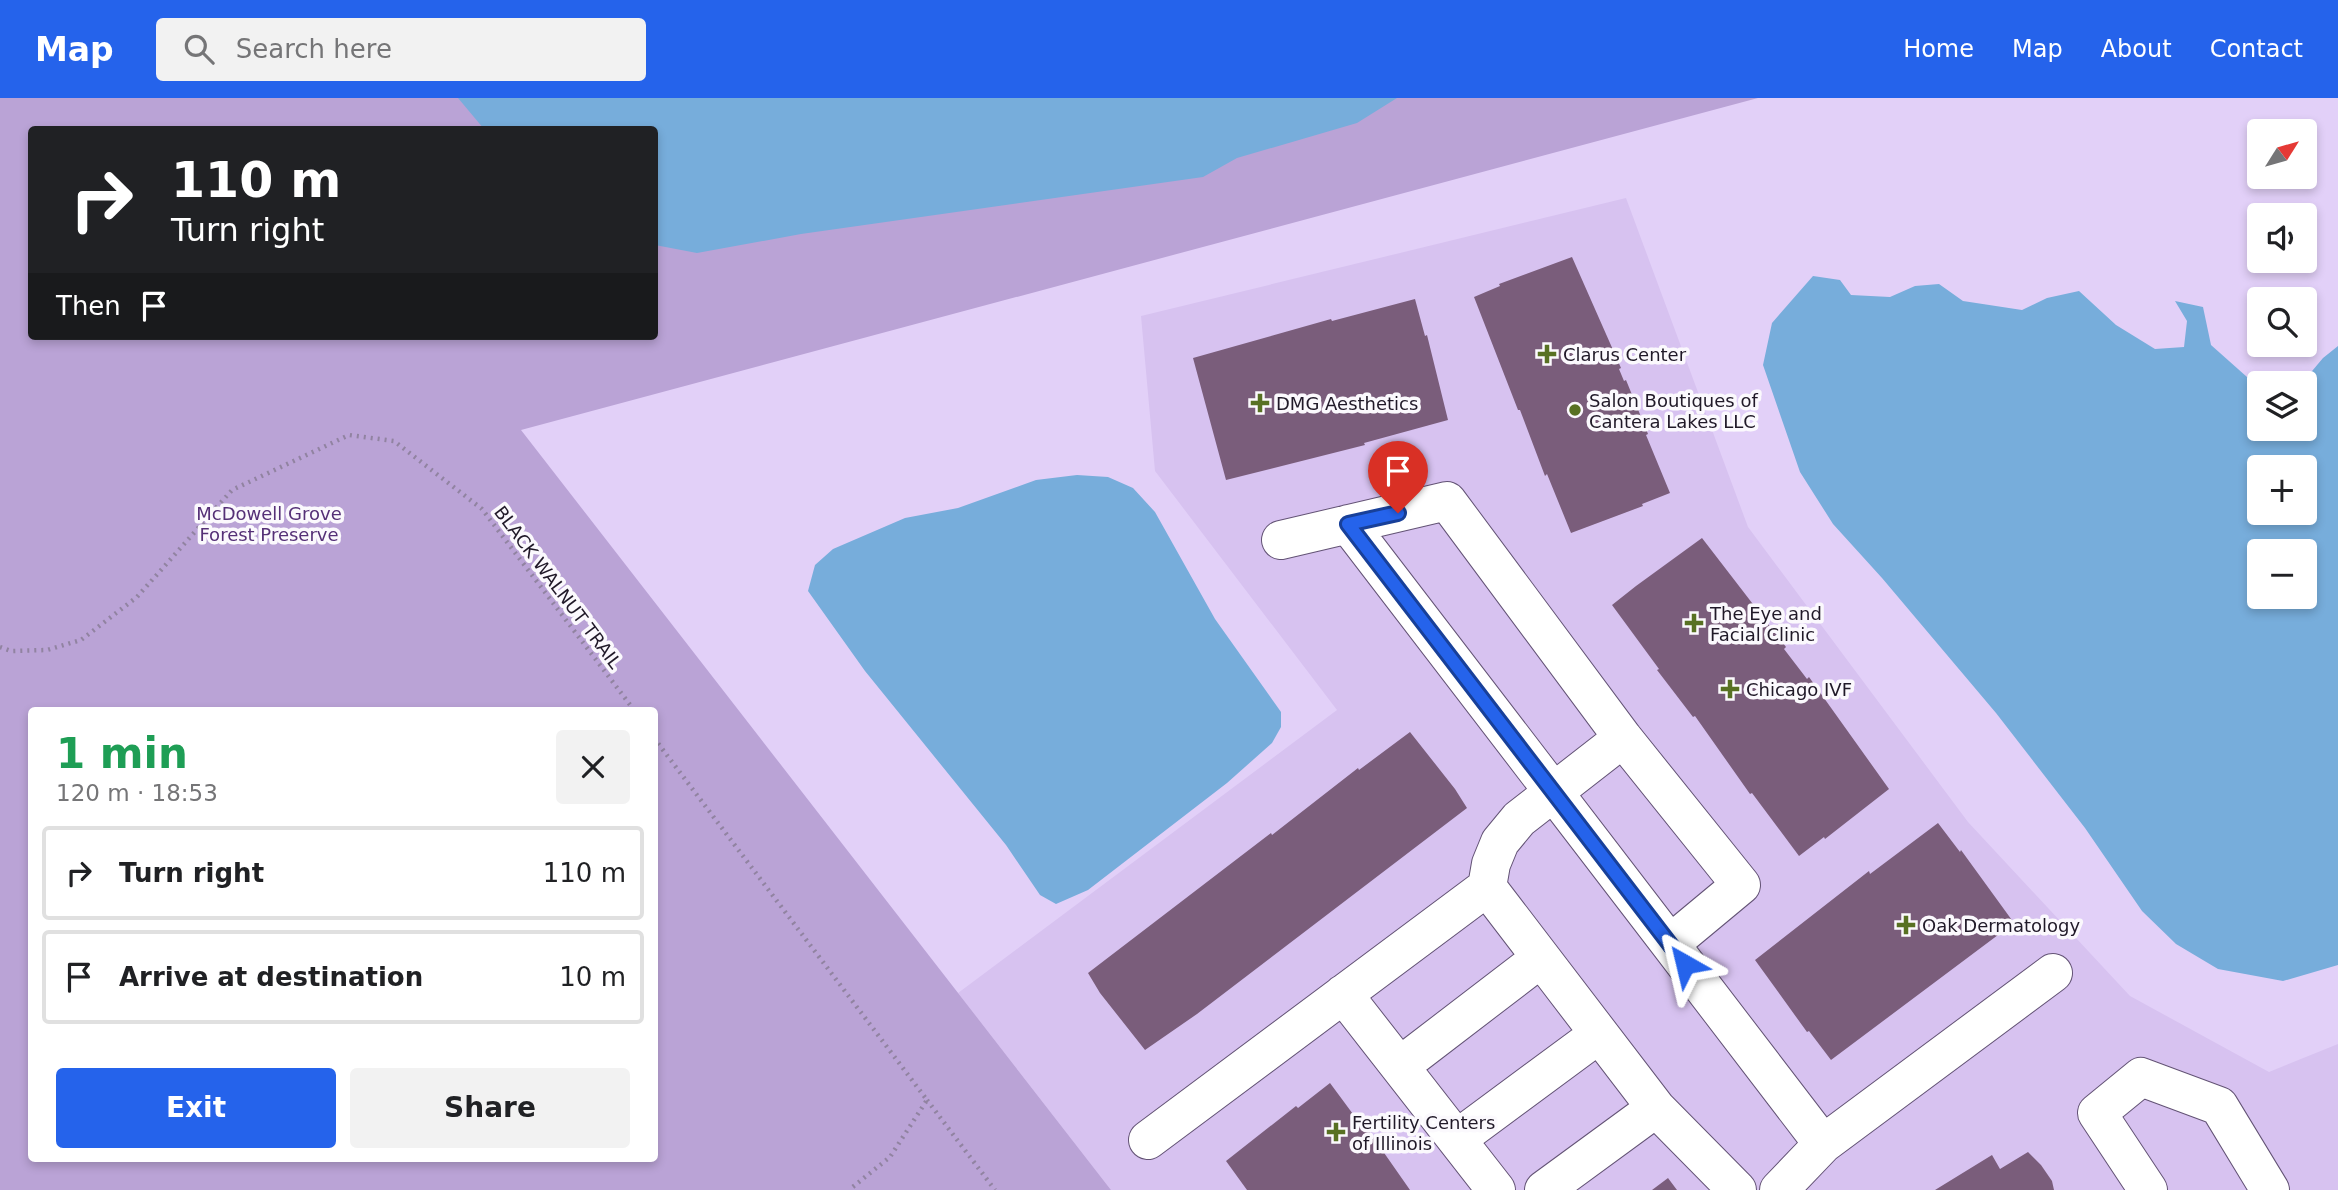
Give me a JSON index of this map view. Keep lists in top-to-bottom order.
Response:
{
  "streets": {
    "path": ["BLACK WALNUT TRAIL"]
  },
  "parks": ["McDowell Grove Forest Preserve"],
  "places": {
    "health": [
      "Clarus Center",
      "DMG Aesthetics",
      "The Eye and Facial Clinic",
      "Chicago IVF",
      "Oak Dermatology",
      "Fertility Centers of Illinois"
    ],
    "other": ["Salon Boutiques of Cantera Lakes LLC"]
  },
  "north": "top right",
  "page": {
    "header": "Map",
    "search": "Search here",
    "nav": [
      "Home",
      "Map",
      "About",
      "Contact"
    ],
    "map_buttons": ["+", "−"],
    "turn": ["110 m", "Turn right"],
    "then": "Then",
    "heading": ["1 min", "120 m · 18:53"],
    "list": [
      {
        "name": "Turn right",
        "value": "110 m"
      },
      {
        "name": "Arrive at destination",
        "value": "10 m"
      }
    ],
    "buttons": ["Exit", "Share"]
  }
}
